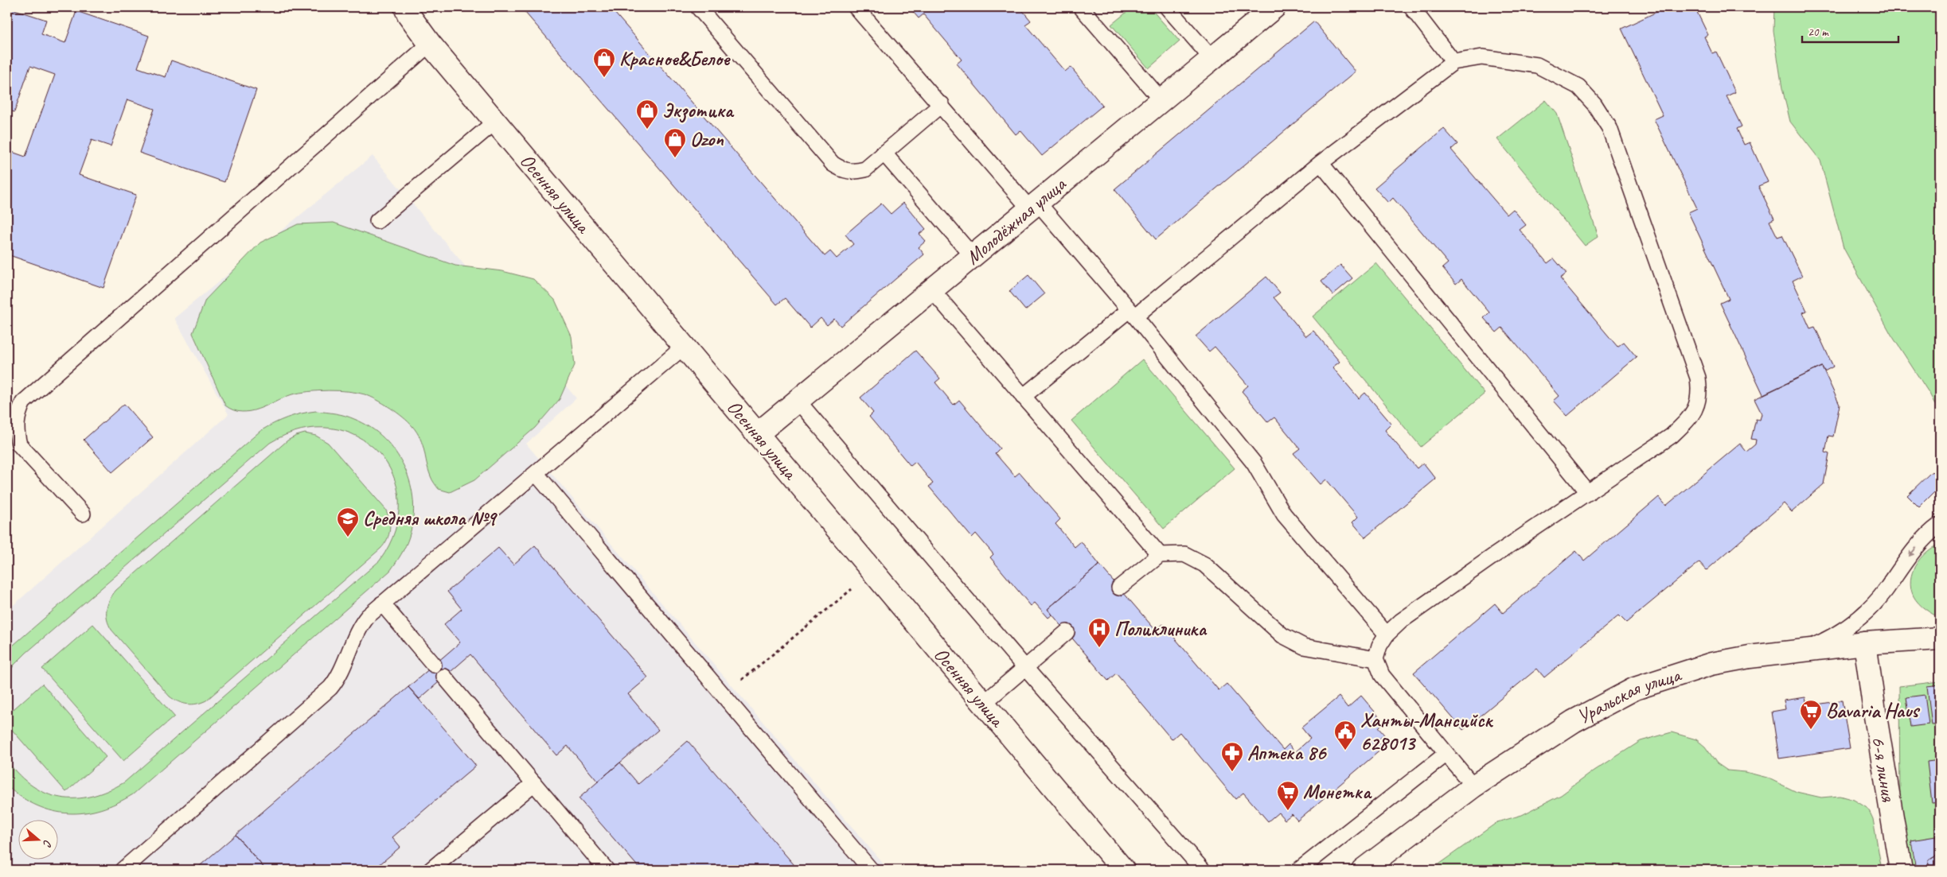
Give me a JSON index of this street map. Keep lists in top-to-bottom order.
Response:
{
  "streets": {
    "street": [
      "Осенняя улица",
      "Молодёжная улица",
      "Уральская улица",
      "6-я линия"
    ]
  },
  "crossings": [
    ["Осенняя улица", "Молодёжная улица"],
    ["Уральская улица", "6-я линия"]
  ],
  "places": {
    "shop": ["Красное&Белое", "Экзотика", "Ozon"],
    "school or university": ["Средняя школа №9"],
    "hospital": ["Поликлиника"],
    "supermarket": ["Bavaria Haus", "Монетка"],
    "public building": ["Ханты-Мансийск 628013"],
    "pharmacy": ["Аптека 86"]
  },
  "scale_bar": "20 m",
  "north": "right"
}
